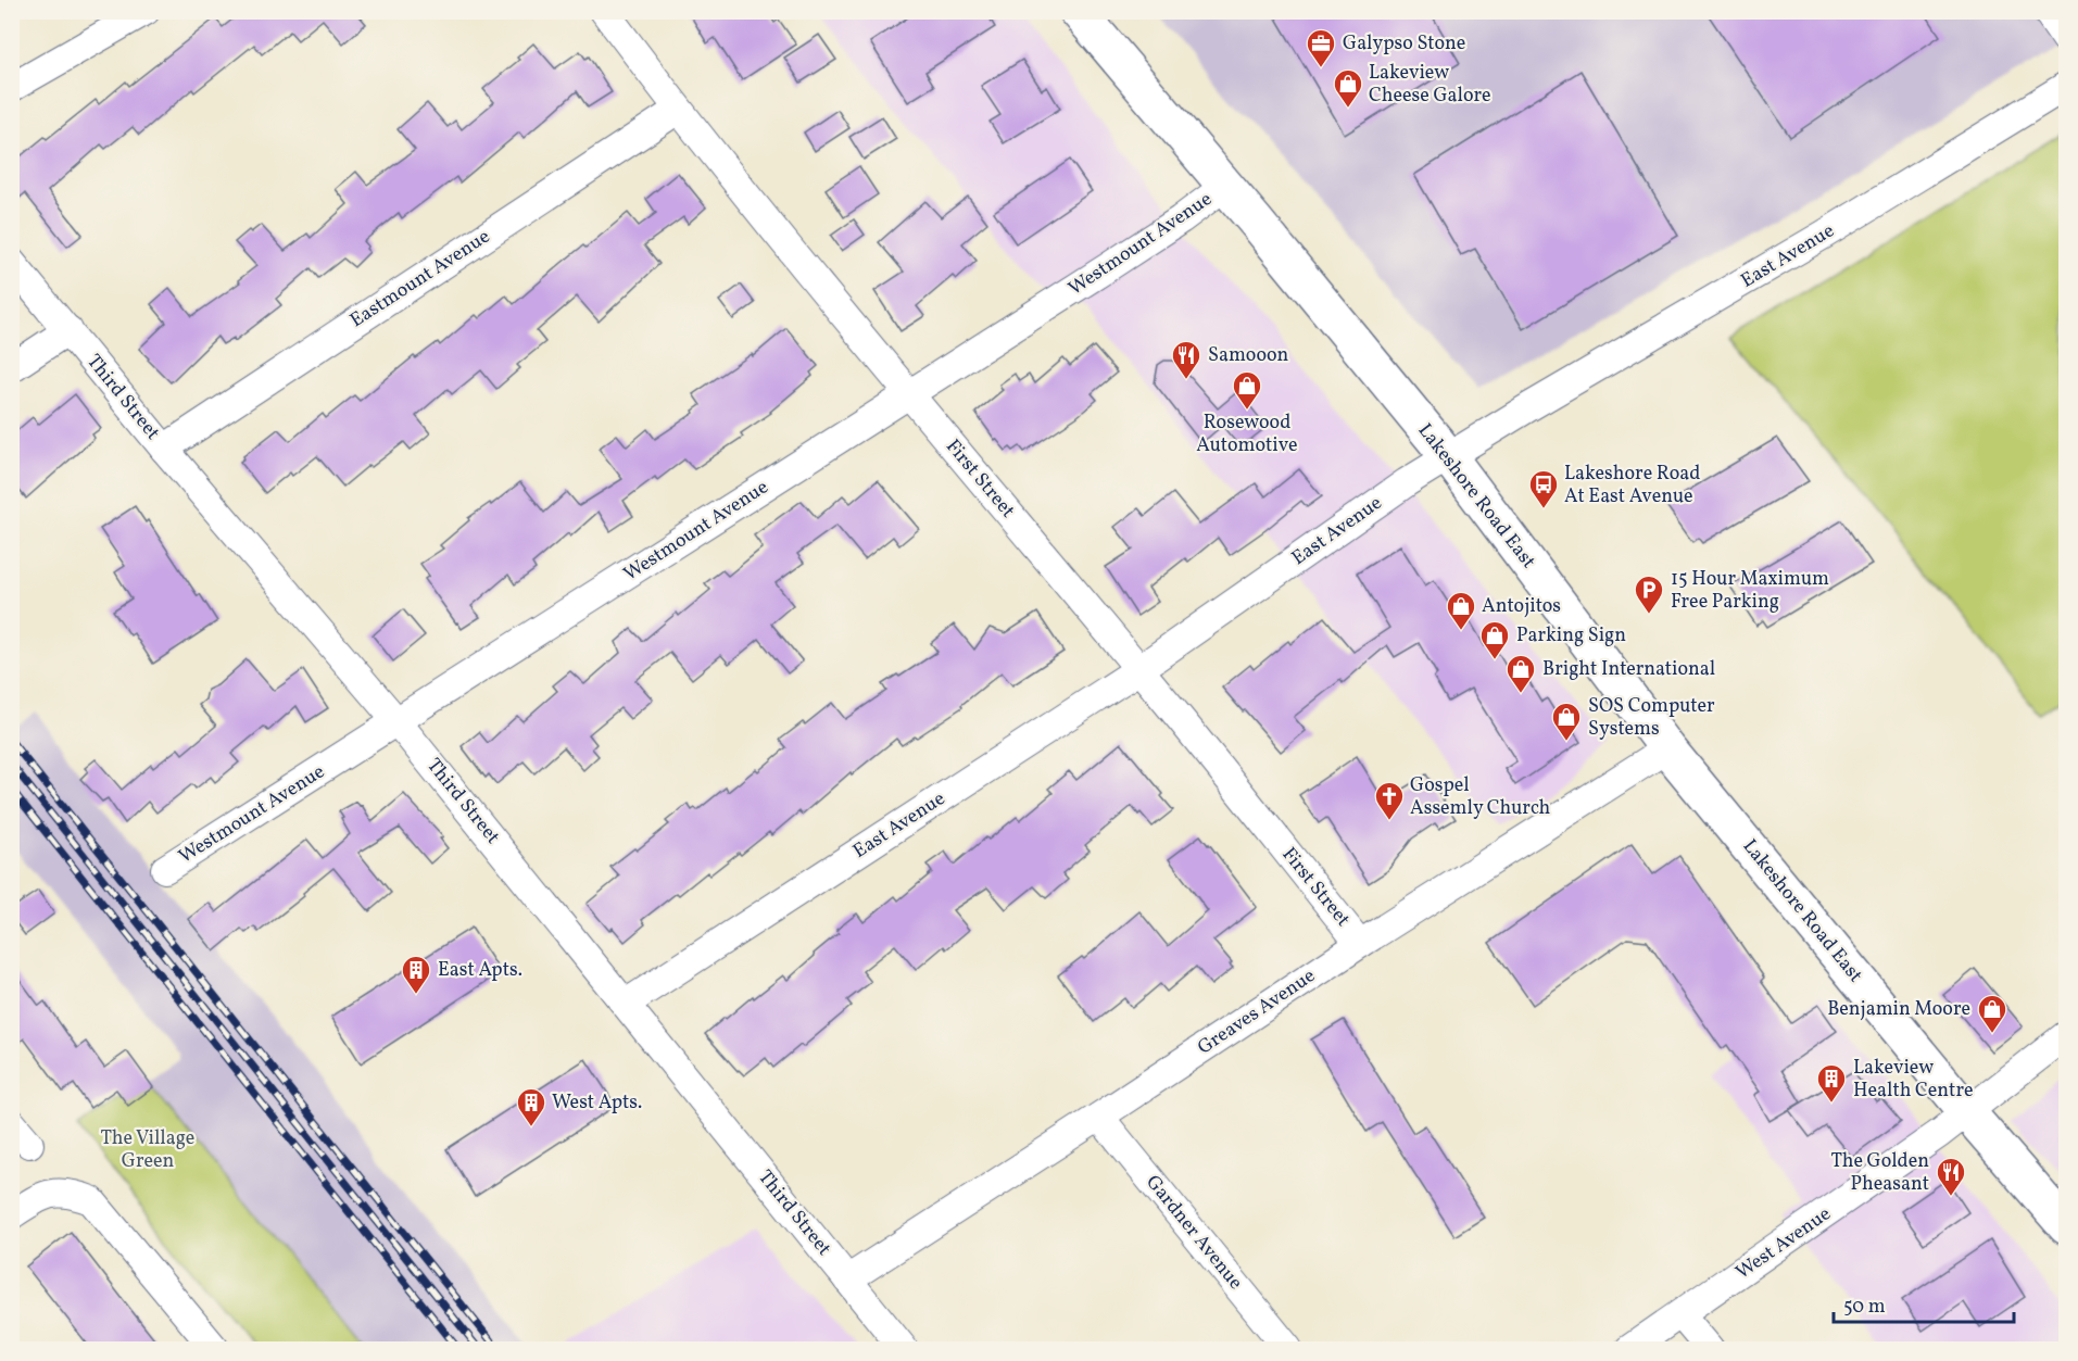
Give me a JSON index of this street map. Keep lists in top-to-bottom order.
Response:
{
  "streets": {
    "main road": ["Lakeshore Road East"],
    "street": [
      "Westmount Avenue",
      "East Avenue",
      "Eastmount Avenue",
      "Third Street",
      "First Street",
      "Greaves Avenue",
      "Gardner Avenue",
      "West Avenue"
    ]
  },
  "crossings": [
    ["Westmount Avenue", "Third Street"],
    ["Westmount Avenue", "First Street"],
    ["Westmount Avenue", "Lakeshore Road East"],
    ["East Avenue", "Third Street"],
    ["East Avenue", "First Street"],
    ["East Avenue", "Lakeshore Road East"],
    ["Eastmount Avenue", "Third Street"],
    ["Eastmount Avenue", "First Street"],
    ["Third Street", "Greaves Avenue"],
    ["First Street", "Greaves Avenue"],
    ["Lakeshore Road East", "Greaves Avenue"],
    ["Lakeshore Road East", "West Avenue"],
    ["Greaves Avenue", "Gardner Avenue"]
  ],
  "parks": ["The Village Green"],
  "places": {
    "office": ["Galypso Stone"],
    "shop": [
      "Lakeview Cheese Galore",
      "Rosewood Automotive",
      "Antojitos",
      "Parking Sign",
      "Bright International",
      "SOS Computer Systems",
      "Benjamin Moore"
    ],
    "restaurant": ["Samooon", "The Golden Pheasant"],
    "bus stop": ["Lakeshore Road At East Avenue"],
    "parking": ["15 Hour Maximum Free Parking"],
    "church": ["Gospel Assemly Church"],
    "building": ["East Apts.", "Lakeview Health Centre", "West Apts."]
  },
  "scale_bar": "50 m"
}
